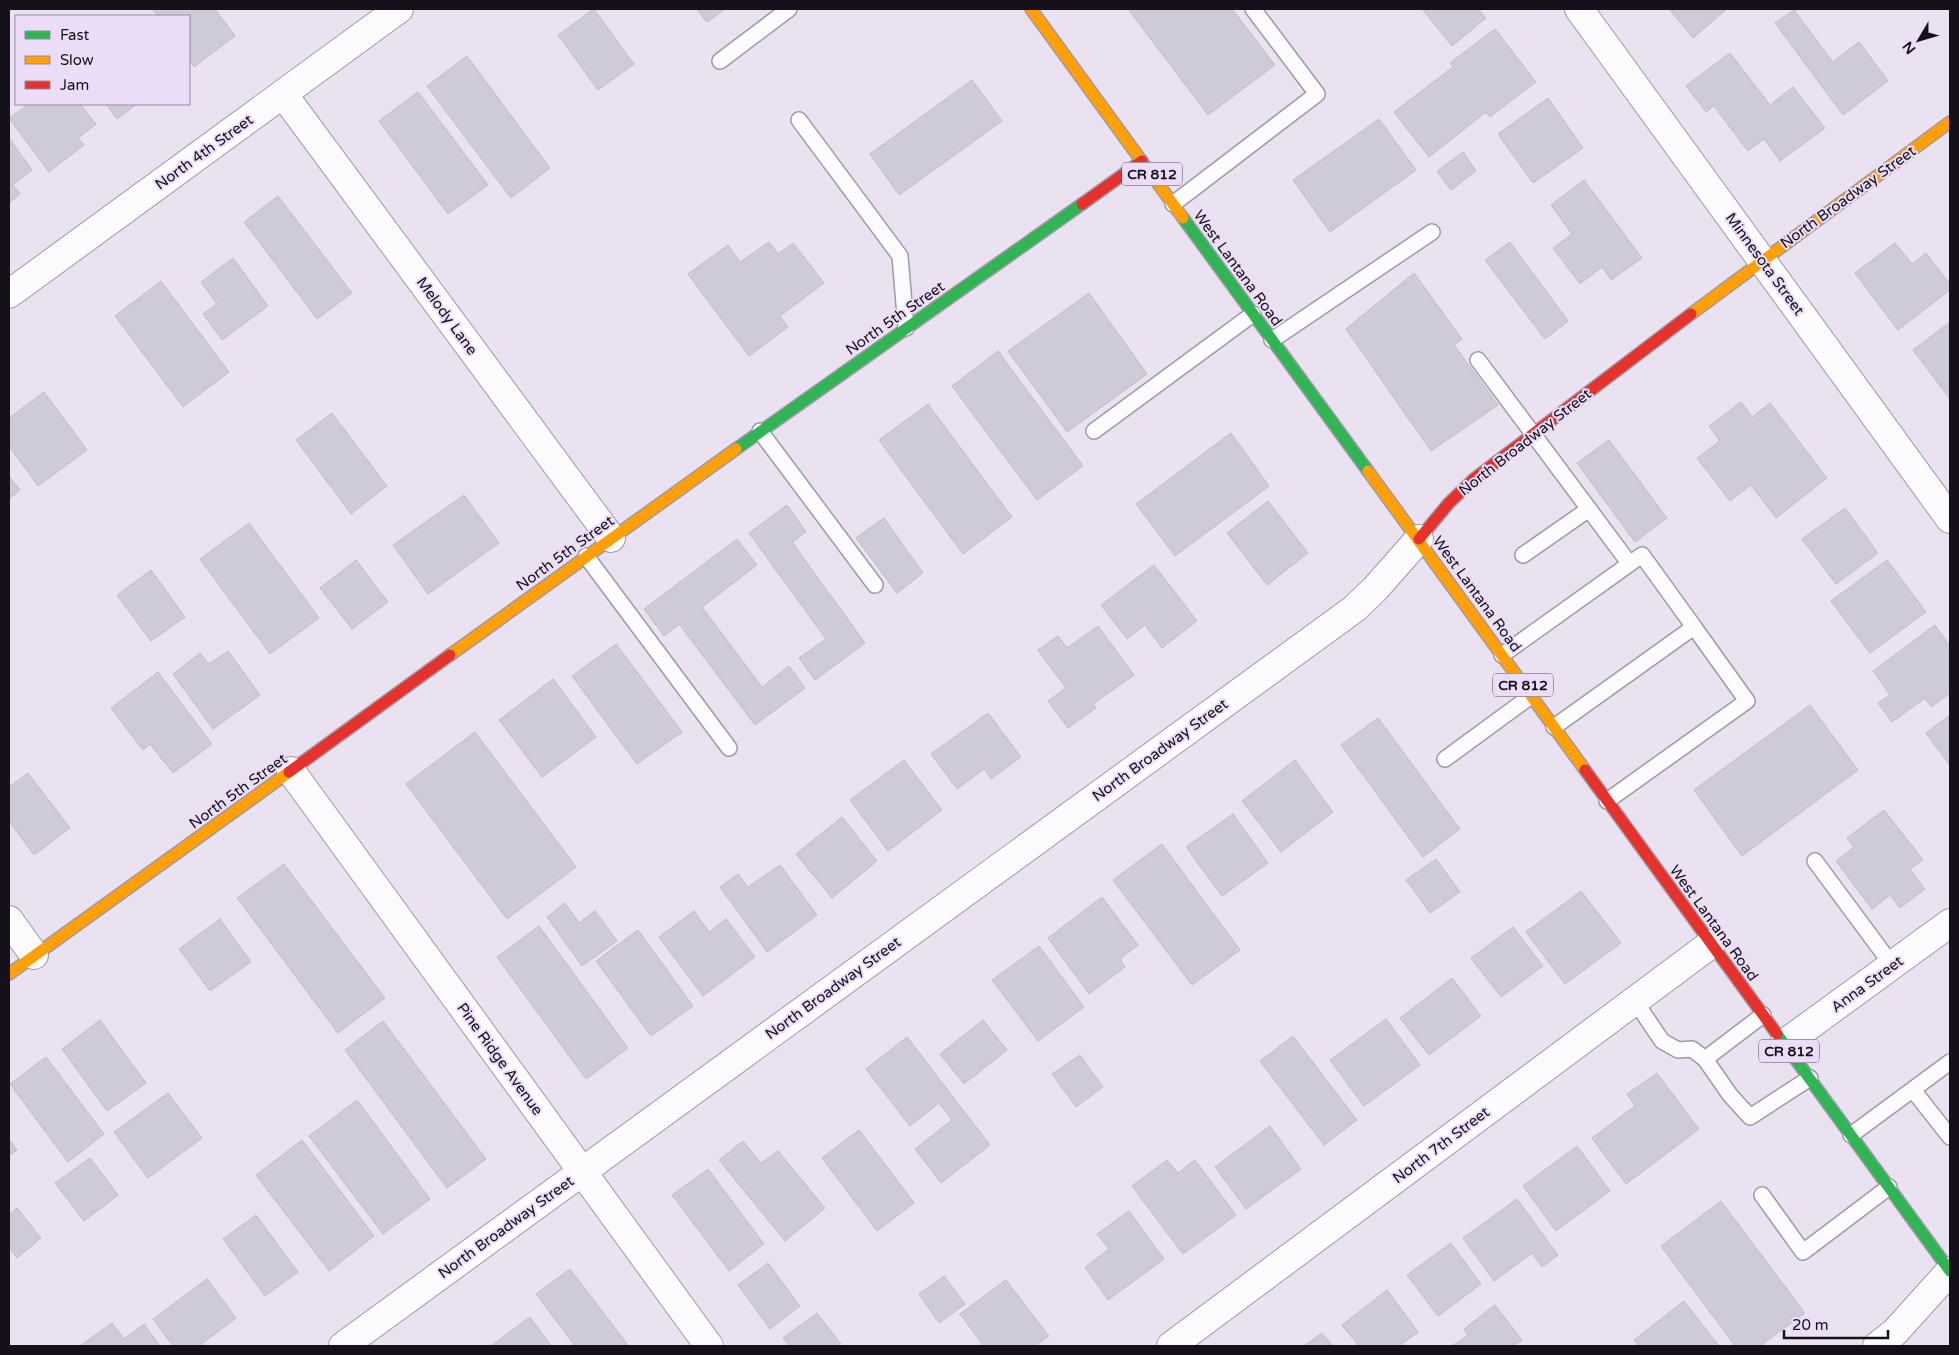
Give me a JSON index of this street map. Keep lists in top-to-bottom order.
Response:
{
  "streets": {
    "street": [
      "North 4th Street",
      "CR 812",
      "North Broadway Street",
      "Minnesota Street",
      "West Lantana Road",
      "Melody Lane",
      "North 5th Street",
      "Anna Street",
      "Pine Ridge Avenue",
      "North 7th Street"
    ]
  },
  "crossings": [
    ["North 4th Street", "Melody Lane"],
    ["North Broadway Street", "Minnesota Street"],
    ["North Broadway Street", "West Lantana Road"],
    ["North Broadway Street", "Pine Ridge Avenue"],
    ["West Lantana Road", "North 5th Street"],
    ["West Lantana Road", "Anna Street"],
    ["West Lantana Road", "North 7th Street"],
    ["Melody Lane", "North 5th Street"],
    ["North 5th Street", "Pine Ridge Avenue"]
  ],
  "legend": ["Fast", "Slow", "Jam"],
  "scale_bar": "20 m",
  "north": "bottom left"
}
